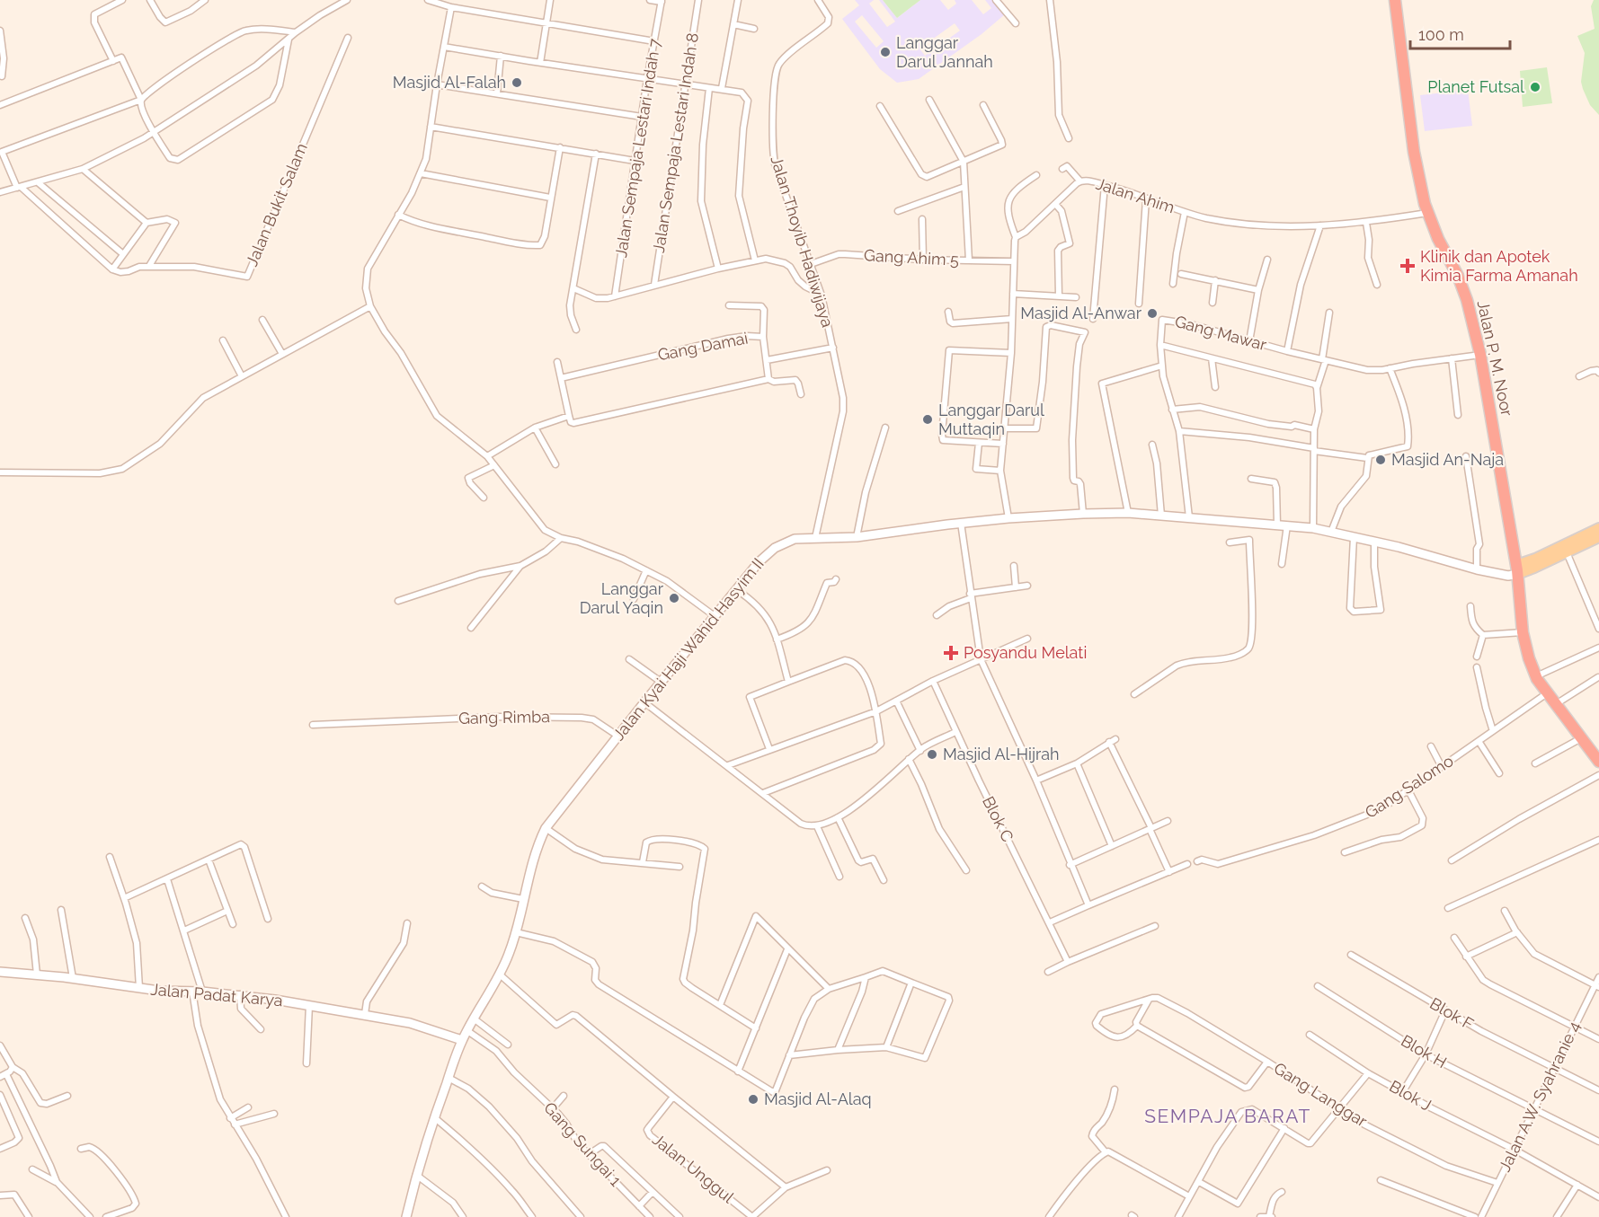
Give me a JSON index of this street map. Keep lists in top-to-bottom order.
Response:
{
  "streets": {
    "highway": ["Jalan P. M. Noor"],
    "street": [
      "Jalan Sempaja Lestari Indah 8",
      "Jalan Sempaja Lestari Indah 7",
      "Jalan Ahim",
      "Jalan Bukit Salam",
      "Jalan Thoyib Hadiwijaya",
      "Gang Ahim 5",
      "Gang Mawar",
      "Gang Damai",
      "Jalan Kyai Haji Wahid Hasyim II",
      "Gang Rimba",
      "Gang Salomo",
      "Blok C",
      "Jalan Padat Karya",
      "Blok F",
      "Blok H",
      "Gang Langgar",
      "Blok J",
      "Jalan A.W. Syahranie 4",
      "Gang Sungai 1",
      "Jalan Unggul"
    ]
  },
  "crossings": [
    ["Jalan Ahim", "Gang Mawar"],
    ["Jalan Ahim", "Jalan P. M. Noor"],
    ["Jalan Thoyib Hadiwijaya", "Gang Ahim 5"],
    ["Jalan Thoyib Hadiwijaya", "Jalan Kyai Haji Wahid Hasyim II"],
    ["Gang Mawar", "Jalan Kyai Haji Wahid Hasyim II"],
    ["Jalan P. M. Noor", "Jalan Kyai Haji Wahid Hasyim II"],
    ["Jalan P. M. Noor", "Gang Salomo"],
    ["Jalan Kyai Haji Wahid Hasyim II", "Gang Rimba"],
    ["Jalan Kyai Haji Wahid Hasyim II", "Jalan Padat Karya"],
    ["Jalan Kyai Haji Wahid Hasyim II", "Gang Sungai 1"],
    ["Blok F", "Jalan A.W. Syahranie 4"],
    ["Blok H", "Jalan A.W. Syahranie 4"],
    ["Gang Langgar", "Jalan A.W. Syahranie 4"],
    ["Blok J", "Jalan A.W. Syahranie 4"]
  ],
  "districts": ["SEMPAJA BARAT"],
  "places": {
    "other": [
      "Langgar Darul Jannah",
      "Masjid Al-Falah",
      "Planet Futsal",
      "Masjid Al-Anwar",
      "Langgar Darul Muttaqin",
      "Masjid An-Naja",
      "Langgar Darul Yaqin",
      "Masjid Al-Hijrah",
      "Masjid Al-Alaq"
    ],
    "health": ["Klinik dan Apotek Kimia Farma Amanah", "Posyandu Melati"]
  },
  "scale_bar": "100 m"
}
